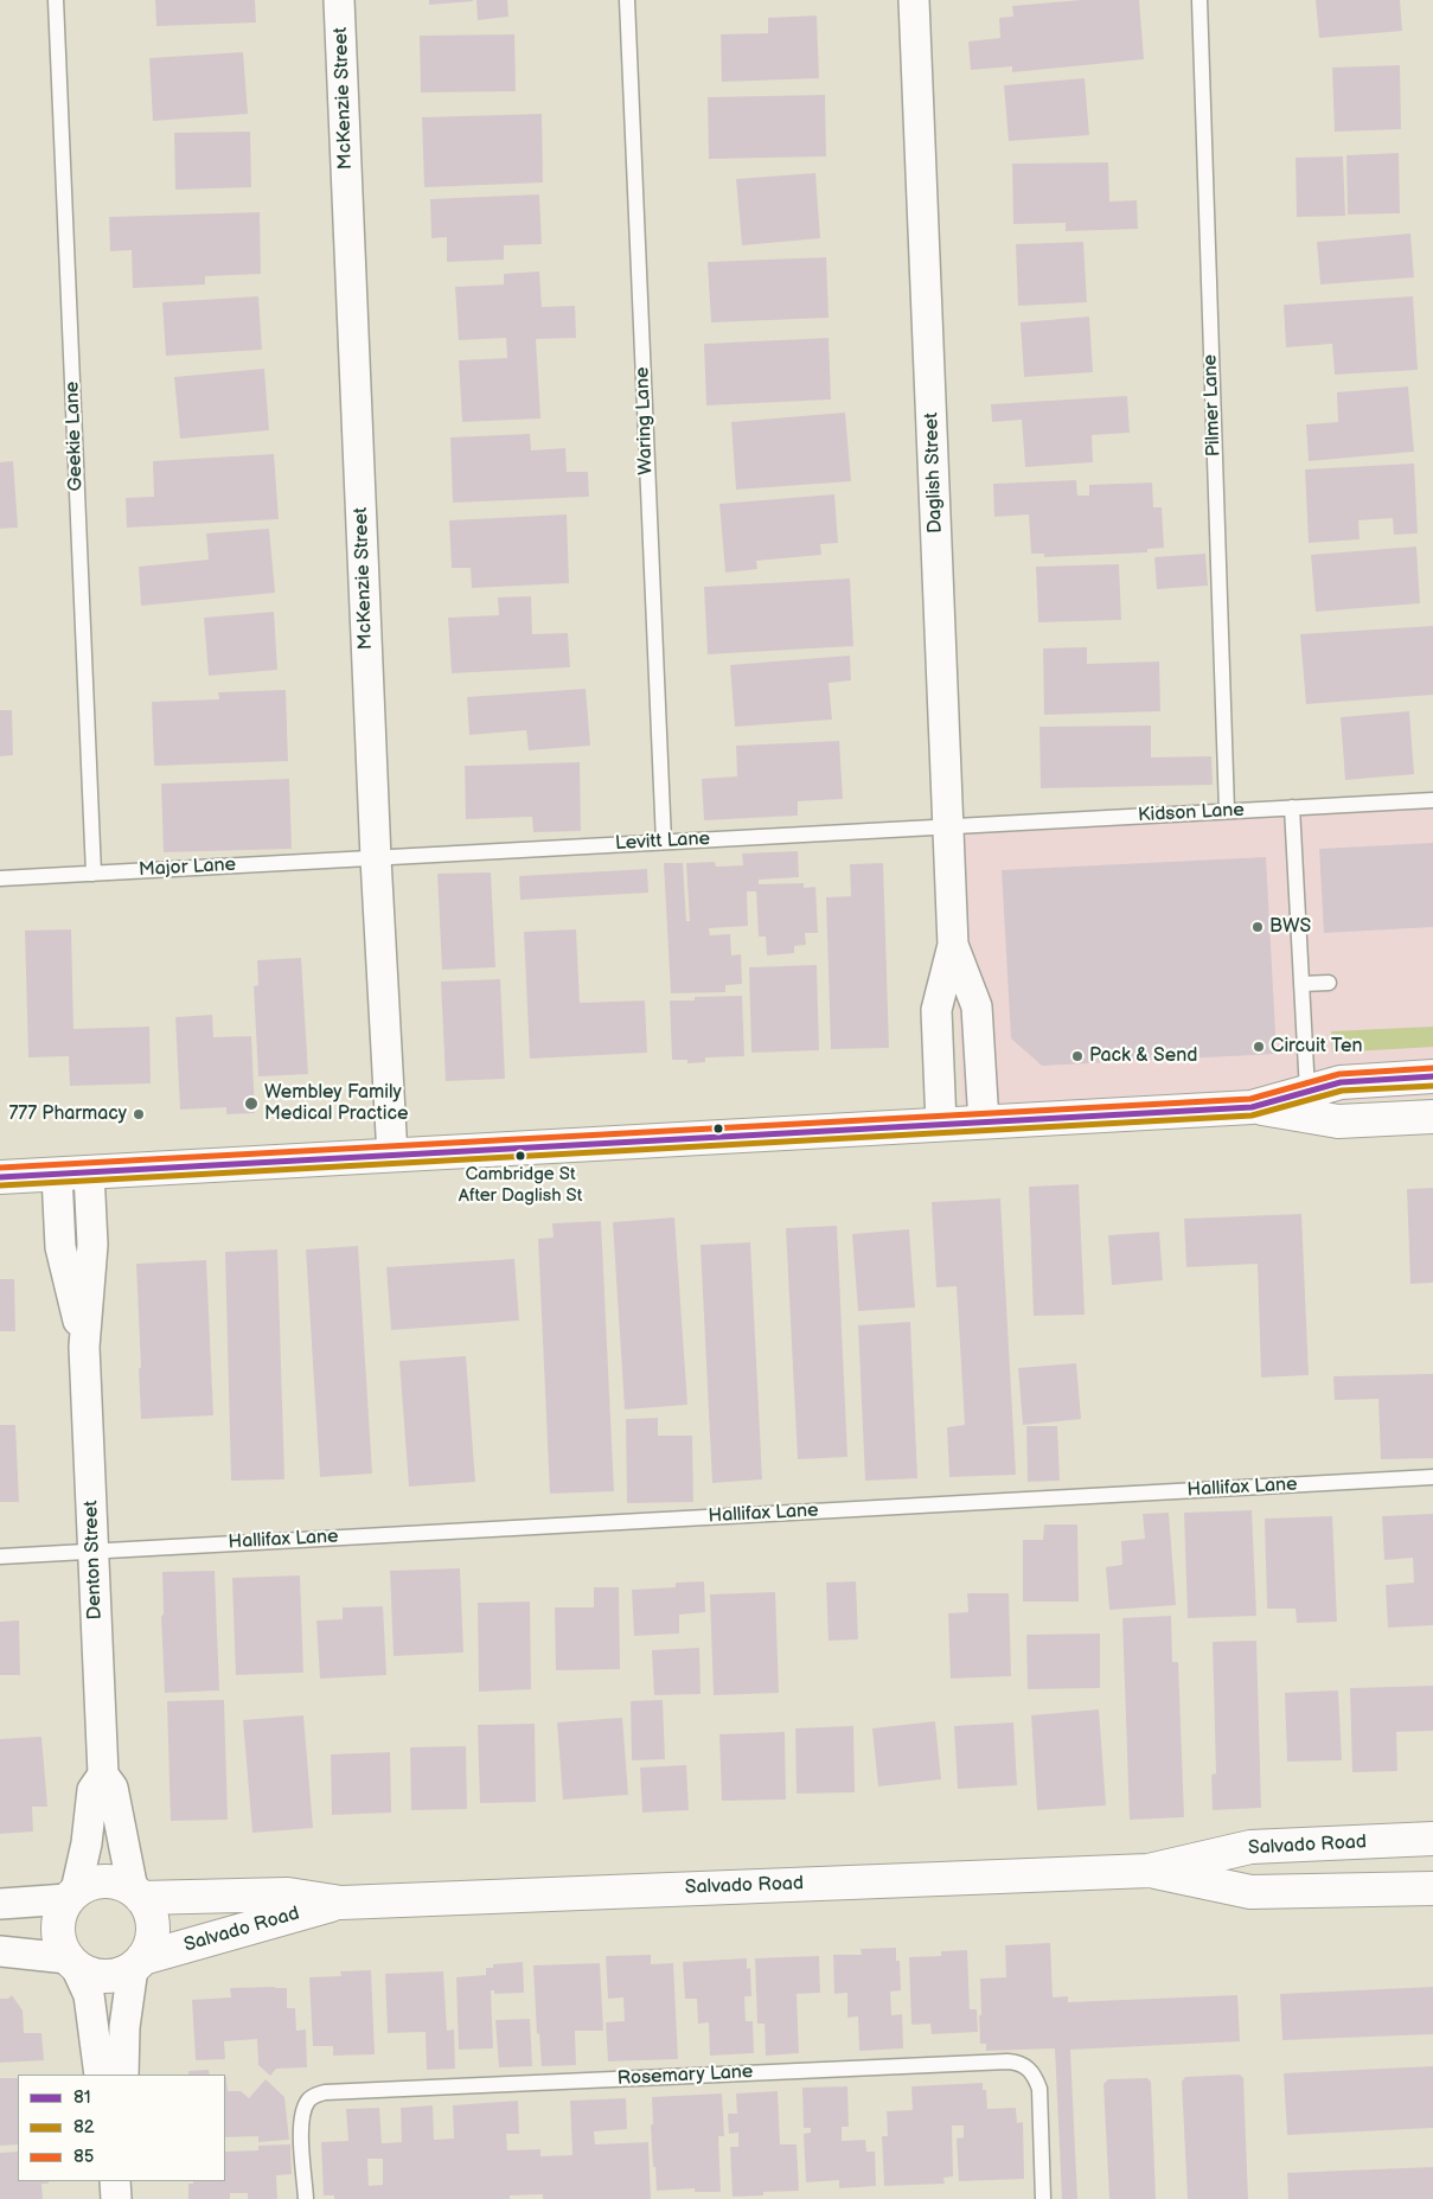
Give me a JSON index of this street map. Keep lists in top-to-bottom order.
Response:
{
  "streets": {
    "main road": ["Salvado Road"],
    "street": ["McKenzie Street", "Daglish Street", "Denton Street"],
    "lane": [
      "Pilmer Lane",
      "Waring Lane",
      "Geekie Lane",
      "Kidson Lane",
      "Levitt Lane",
      "Major Lane",
      "Hallifax Lane",
      "Rosemary Lane"
    ]
  },
  "crossings": [
    ["McKenzie Street", "Levitt Lane"],
    ["McKenzie Street", "Major Lane"],
    ["Pilmer Lane", "Kidson Lane"],
    ["Waring Lane", "Levitt Lane"],
    ["Geekie Lane", "Major Lane"],
    ["Daglish Street", "Kidson Lane"],
    ["Daglish Street", "Levitt Lane"],
    ["Kidson Lane", "Levitt Lane"],
    ["Levitt Lane", "Major Lane"],
    ["Hallifax Lane", "Denton Street"],
    ["Denton Street", "Salvado Road"]
  ],
  "places": [
    "BWS",
    "Circuit Ten",
    "Pack & Send",
    "Wembley Family Medical Practice",
    "777 Pharmacy",
    "Cambridge St After Daglish St"
  ],
  "lines": ["transit line 85", "transit line 81", "transit line 82"],
  "legend": ["81", "82", "85"]
}
